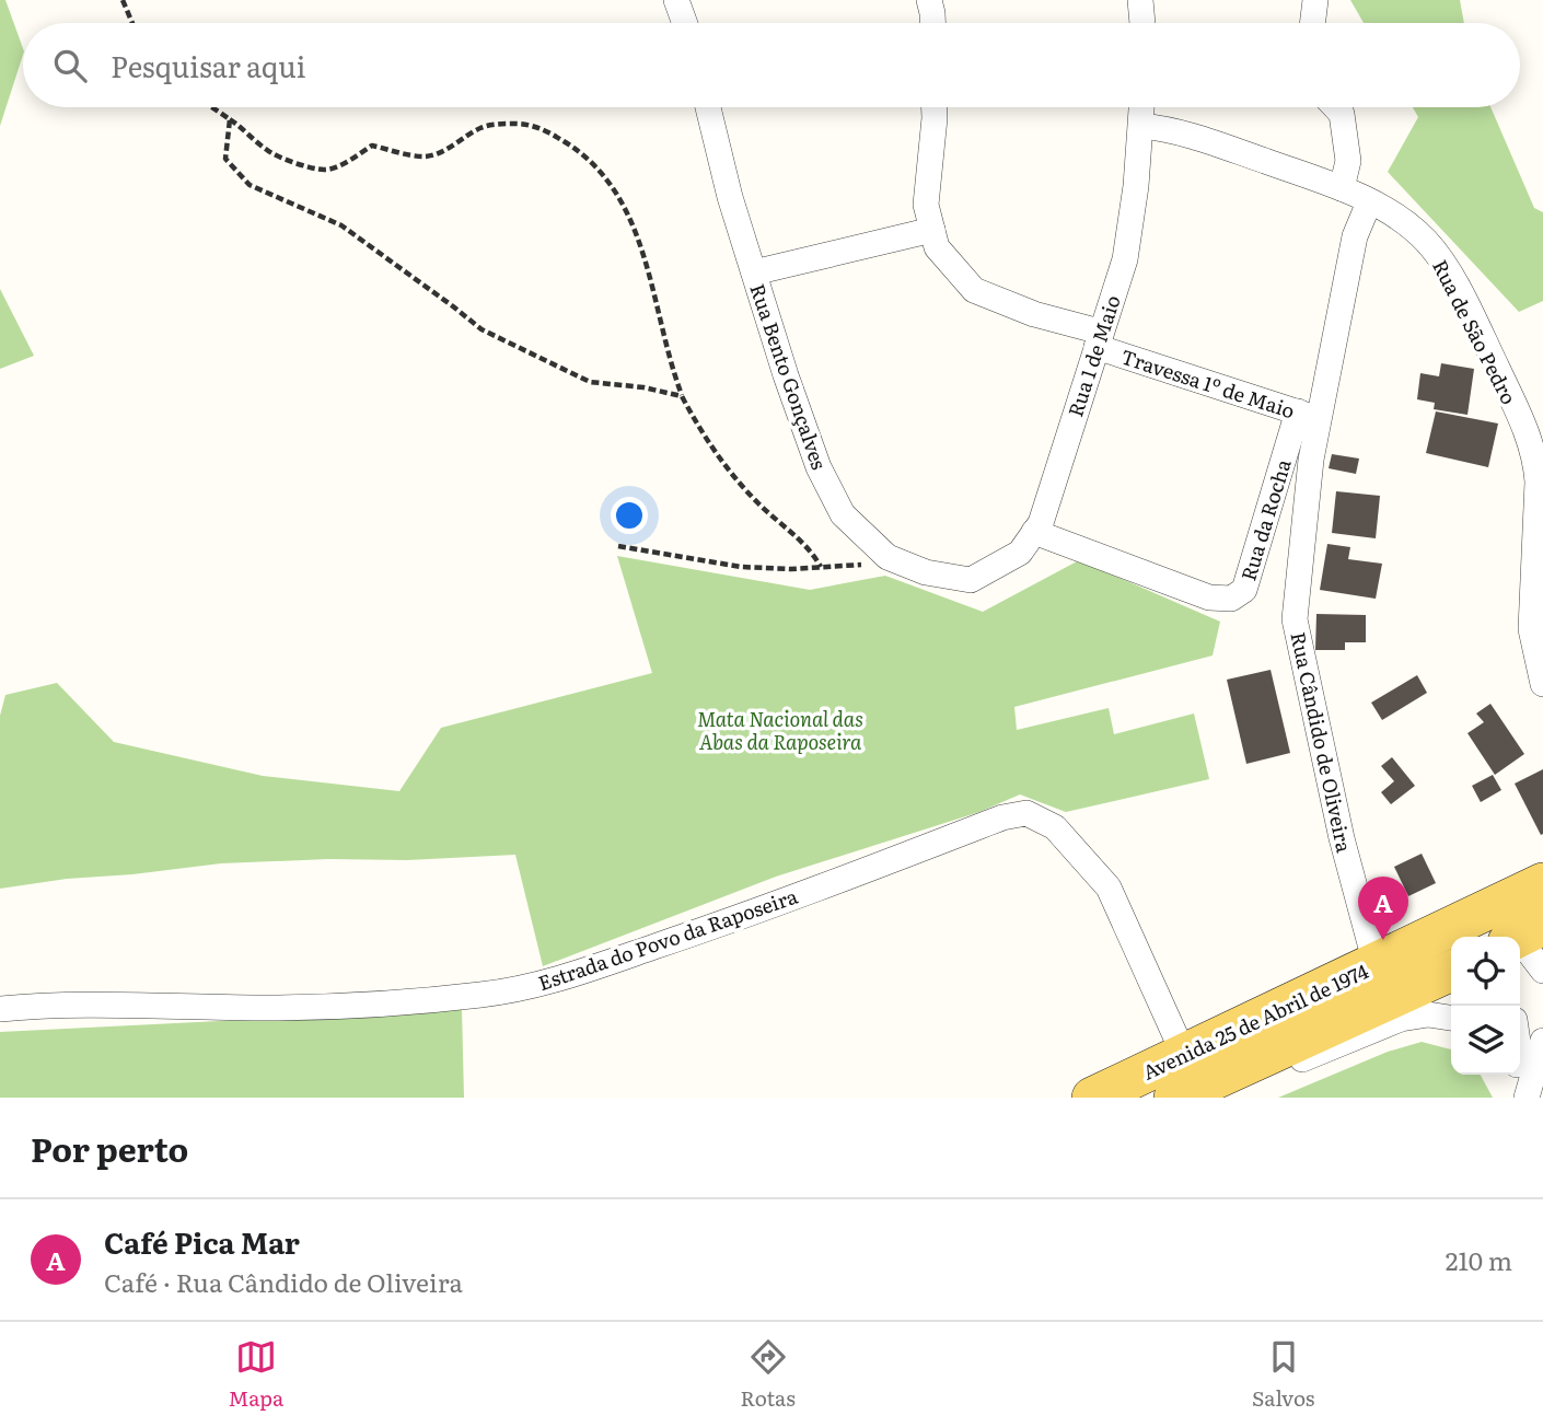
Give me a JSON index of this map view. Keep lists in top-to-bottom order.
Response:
{
  "streets": {
    "main road": ["Avenida 25 de Abril de 1974"],
    "street": [
      "Rua de São Pedro",
      "Rua 1 de Maio",
      "Rua Bento Gonçalves",
      "Travessa 1º de Maio",
      "Rua da Rocha",
      "Rua Cândido de Oliveira",
      "Estrada do Povo da Raposeira"
    ]
  },
  "crossings": [
    ["Rua de São Pedro", "Rua 1 de Maio"],
    ["Rua de São Pedro", "Rua Cândido de Oliveira"],
    ["Rua 1 de Maio", "Rua Bento Gonçalves"],
    ["Rua 1 de Maio", "Travessa 1º de Maio"],
    ["Rua 1 de Maio", "Rua da Rocha"],
    ["Travessa 1º de Maio", "Rua da Rocha"],
    ["Travessa 1º de Maio", "Rua Cândido de Oliveira"],
    ["Rua da Rocha", "Rua Cândido de Oliveira"],
    ["Rua Cândido de Oliveira", "Avenida 25 de Abril de 1974"],
    ["Estrada do Povo da Raposeira", "Avenida 25 de Abril de 1974"]
  ],
  "parks": ["Mata Nacional das Abas da Raposeira"],
  "page": {
    "search": "Pesquisar aqui",
    "pins": "A",
    "heading": "Por perto",
    "list": [
      {
        "mark": "A",
        "name": "Café Pica Mar",
        "note": "Café · Rua Cândido de Oliveira",
        "value": "210 m"
      }
    ],
    "nav": ["Mapa", "Rotas", "Salvos"]
  }
}
